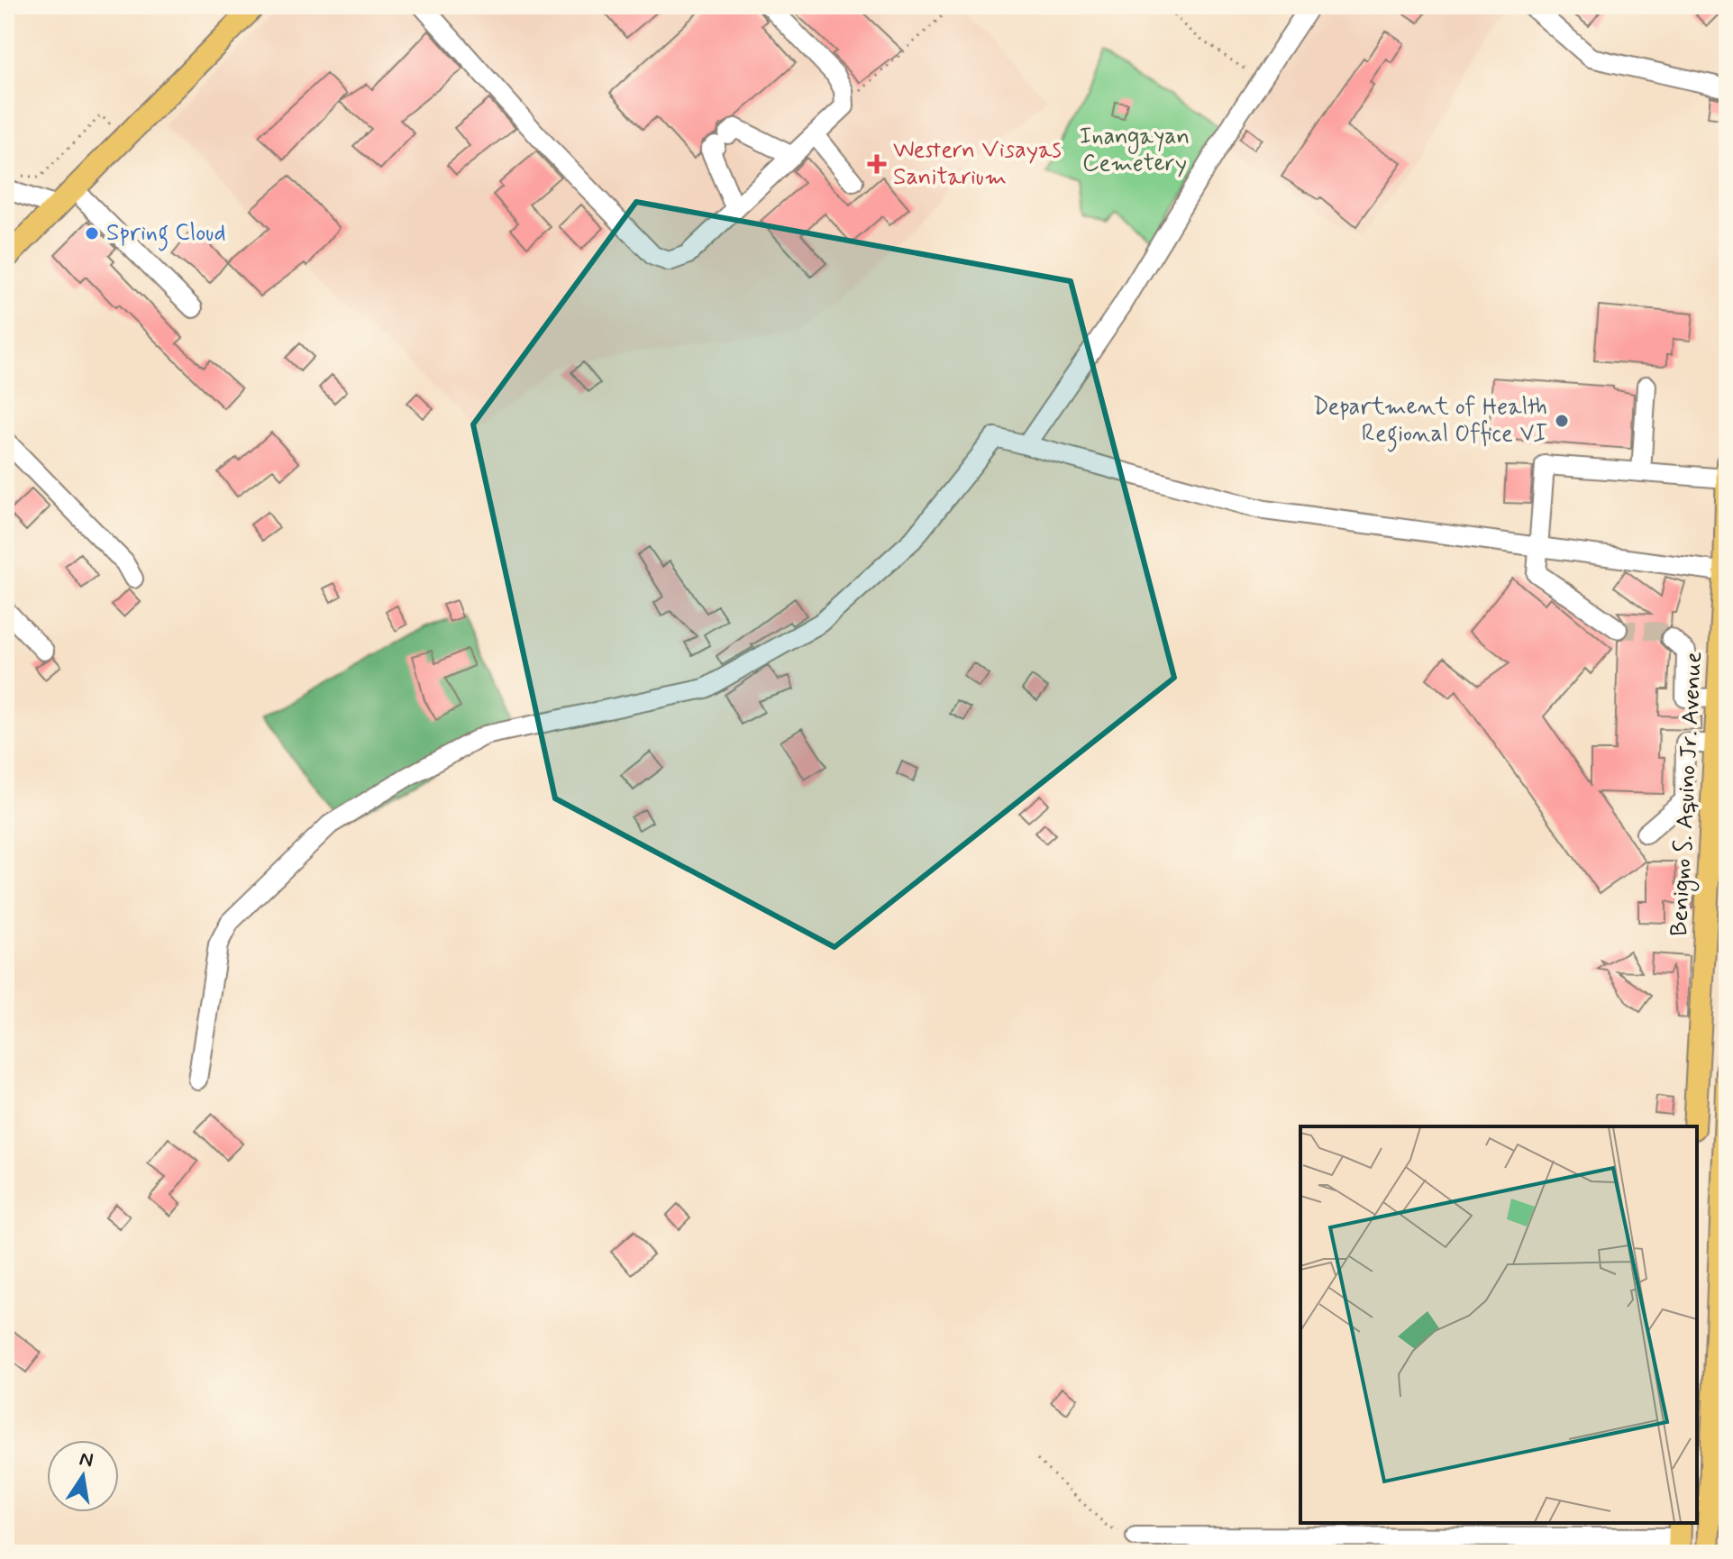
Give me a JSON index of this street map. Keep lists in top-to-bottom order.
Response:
{
  "streets": {
    "main road": ["Benigno S. Aquino Jr. Avenue"]
  },
  "parks": ["Inangayan Cemetery"],
  "places": {
    "health": ["Western Visayas Sanitarium"],
    "other": ["Spring Cloud", "Department of Health Regional Office VI"]
  },
  "north": "top"
}
